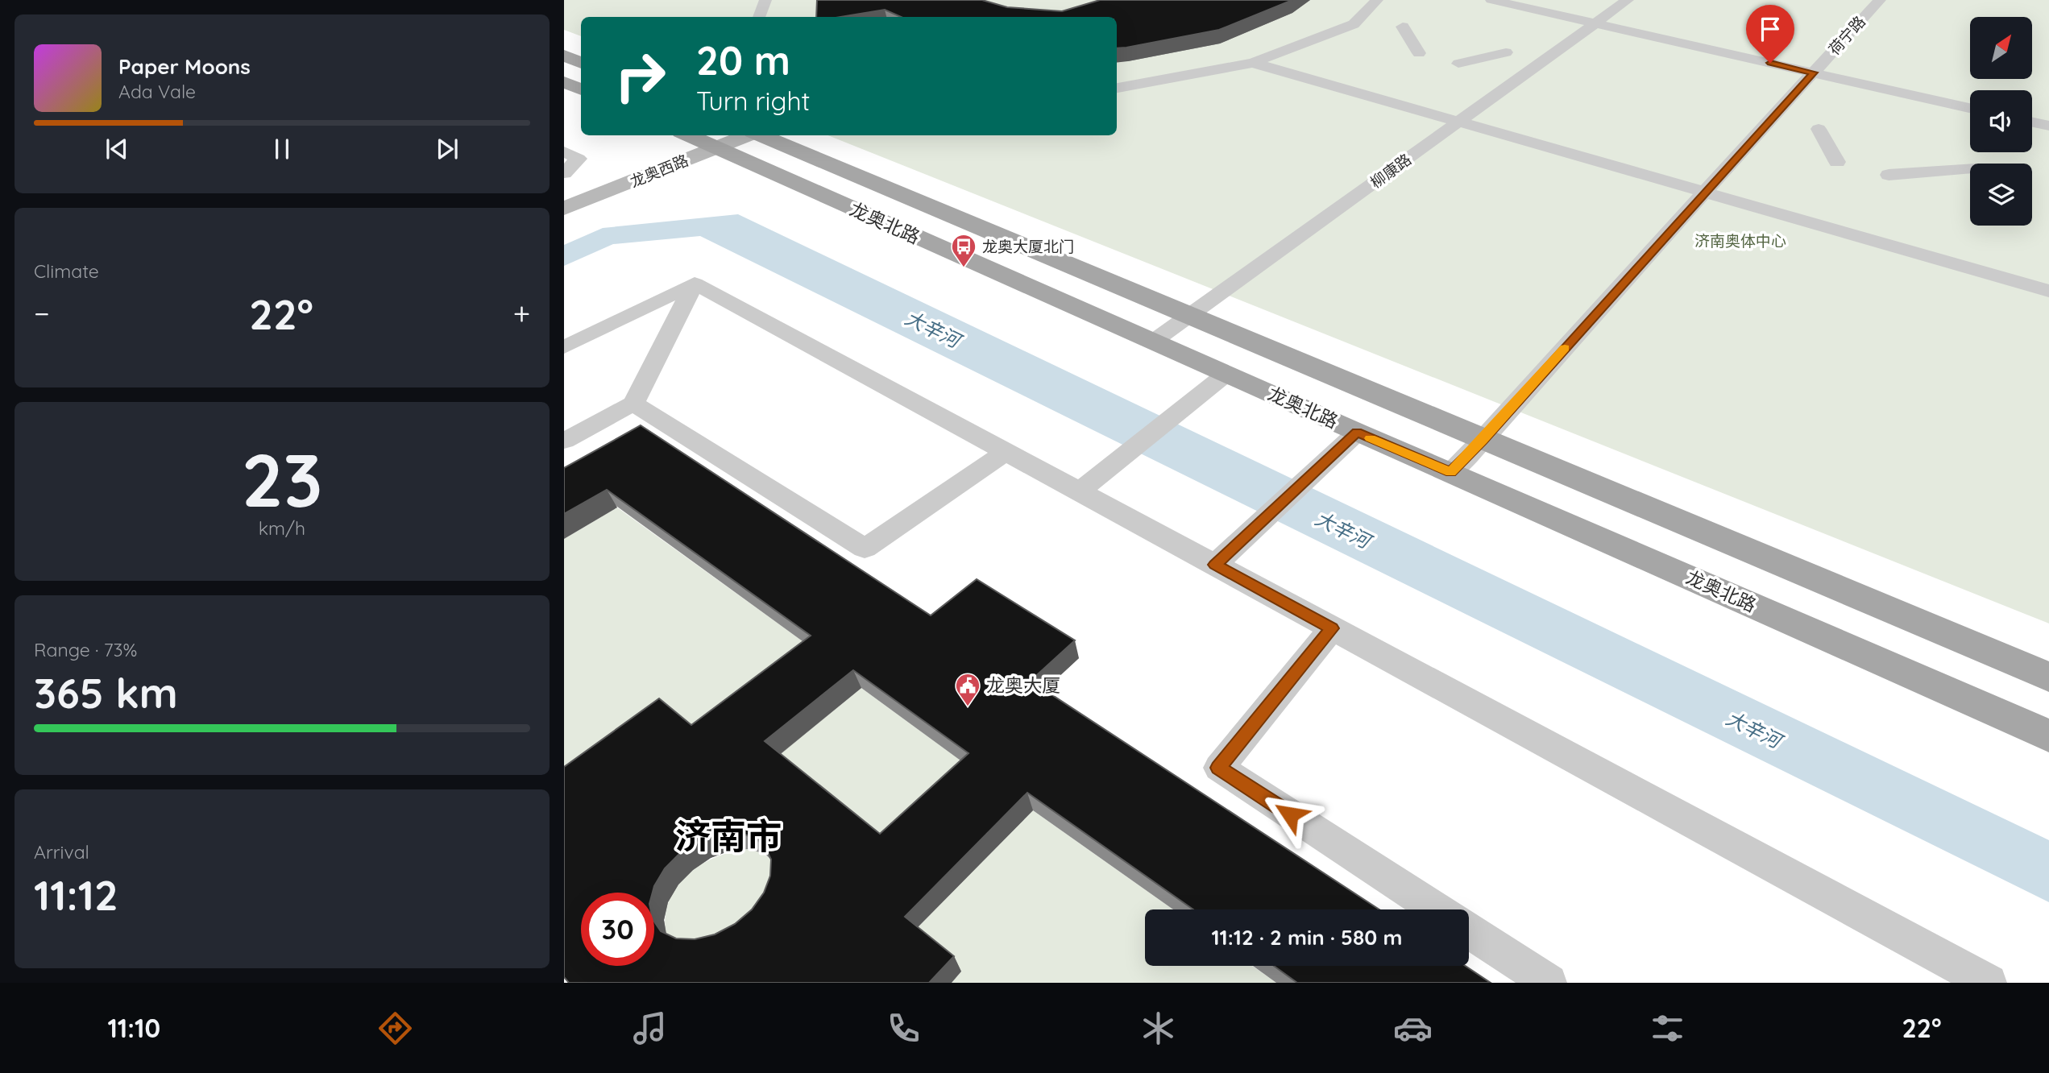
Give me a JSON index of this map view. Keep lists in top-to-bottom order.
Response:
{
  "streets": {
    "main road": ["龙奥北路"],
    "street": ["荷宁路", "龙奥西路", "柳康路"]
  },
  "crossings": [
    ["荷宁路", "龙奥北路"],
    ["龙奥西路", "龙奥北路"],
    ["柳康路", "龙奥北路"]
  ],
  "districts": ["济南市"],
  "water": ["大辛河"],
  "parks": ["济南奥体中心"],
  "places": {
    "bus stop": ["龙奥大厦北门"],
    "public building": ["龙奥大厦"]
  },
  "north": "top right",
  "page": {
    "turn": ["20 m", "Turn right"],
    "song": ["Paper Moons", "Ada Vale"],
    "tile": [
      "Climate",
      ["23", "km/h"],
      ["Range · 73%", "365 km"],
      ["Arrival", "11:12"]
    ],
    "heat": ["−", "22°", "+"],
    "limit": "30",
    "trip": "11:12 · 2 min · 580 m",
    "tabs": ["11:10", "22°"]
  }
}
